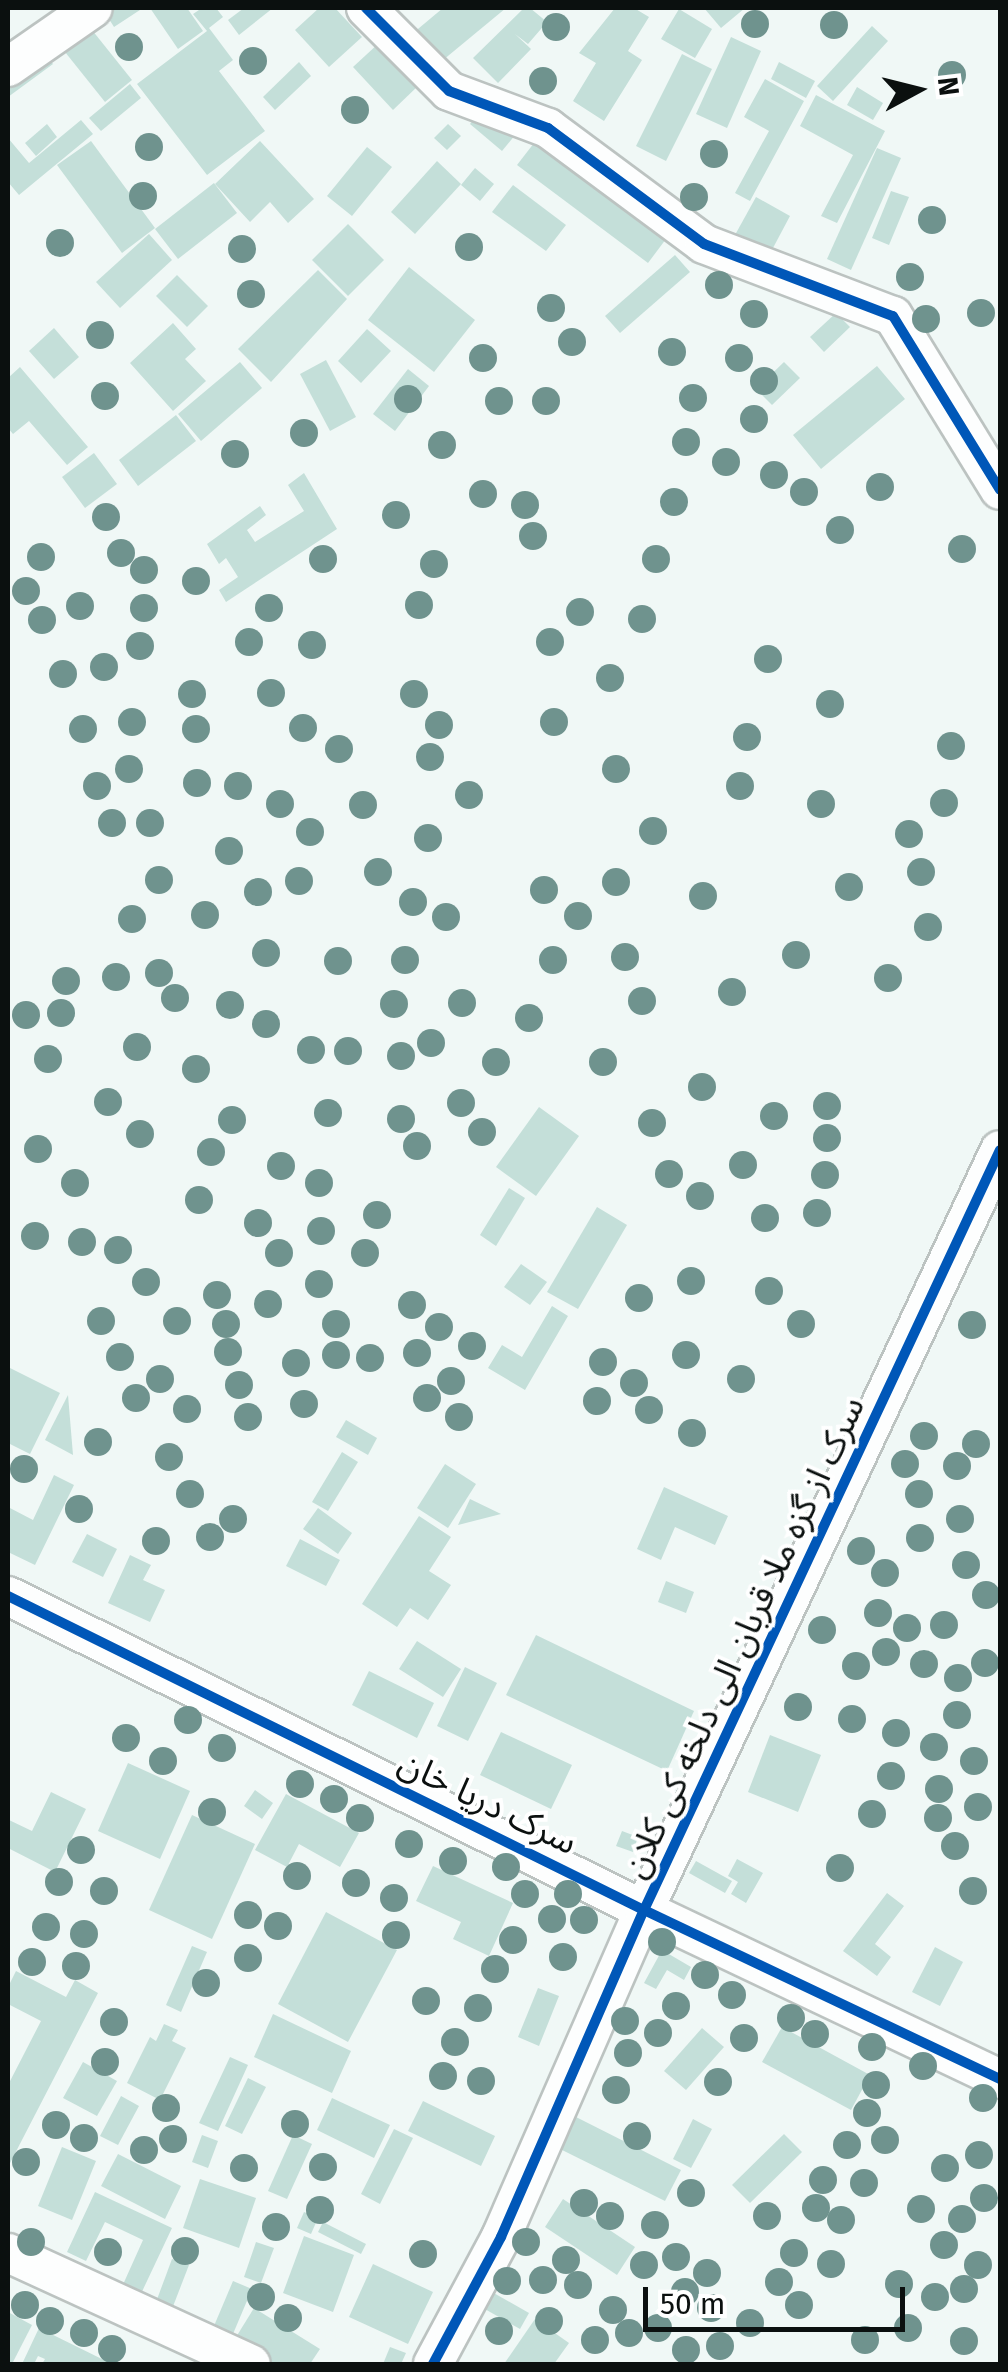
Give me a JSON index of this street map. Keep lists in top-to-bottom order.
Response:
{
  "streets": {
    "street": ["سرک از گزه ملا قربان الی دلخه کی کلان", "سرک دریا خان"]
  },
  "crossings": [
    ["سرک از گزه ملا قربان الی دلخه کی کلان", "سرک دریا خان"]
  ],
  "scale_bar": "50 m",
  "north": "right"
}
